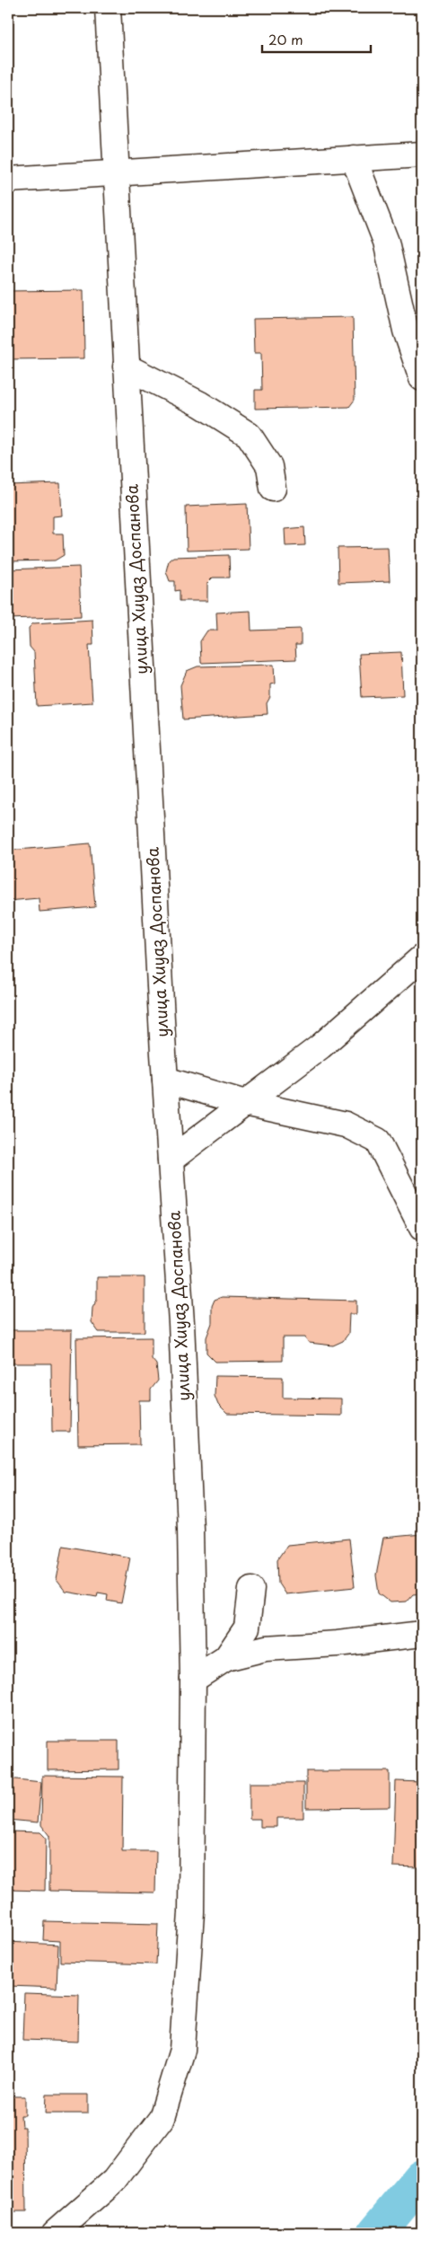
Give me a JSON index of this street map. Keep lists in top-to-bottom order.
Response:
{
  "streets": {
    "street": ["улица Хиуаз Доспанова"]
  },
  "scale_bar": "20 m"
}
